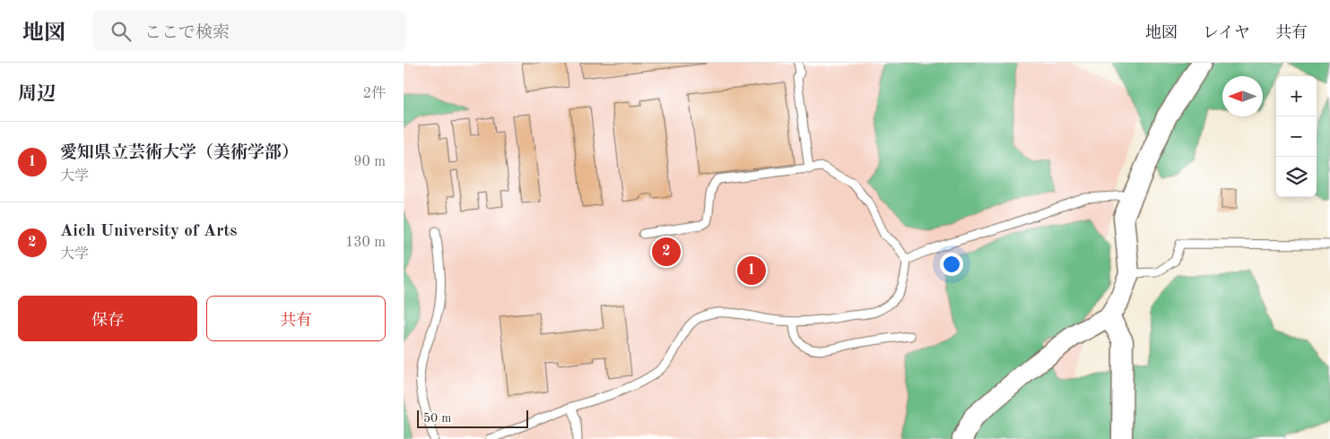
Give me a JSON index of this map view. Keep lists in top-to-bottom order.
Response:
{
  "scale_bar": "50 m",
  "north": "left",
  "page": {
    "header": "地図",
    "search": "ここで検索",
    "nav": ["地図", "レイヤ", "共有"],
    "heading": ["周辺", "2件"],
    "map_buttons": ["+", "−"],
    "list": [
      {
        "mark": "1",
        "name": "愛知県立芸術大学（美術学部）",
        "note": "大学",
        "value": "90 m"
      },
      {
        "mark": "2",
        "name": "Aich University of Arts",
        "note": "大学",
        "value": "130 m"
      }
    ],
    "pins": ["2", "1"],
    "buttons": ["保存", "共有"],
    "scale": "50 m"
  }
}
